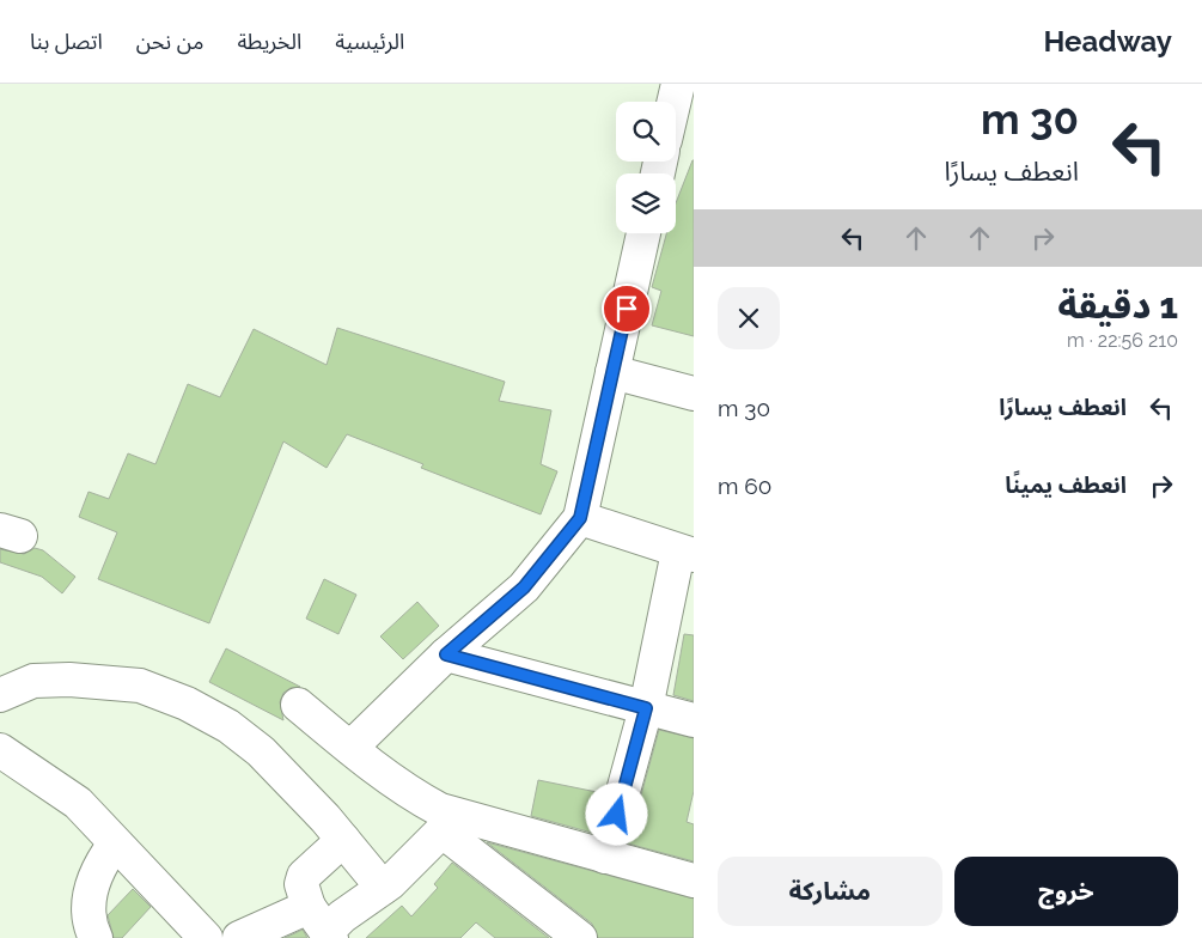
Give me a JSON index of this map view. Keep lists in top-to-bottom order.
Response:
{
  "page": {
    "header": "Headway",
    "nav": [
      "الرئيسية",
      "الخريطة",
      "من نحن",
      "اتصل بنا"
    ],
    "turn": ["30 m", "انعطف يسارًا"],
    "heading": ["1 دقيقة", "210 m · 22:56"],
    "list": [
      {
        "name": "انعطف يسارًا",
        "value": "30 m"
      },
      {
        "name": "انعطف يمينًا",
        "value": "60 m"
      }
    ],
    "buttons": ["خروج", "مشاركة"]
  }
}
